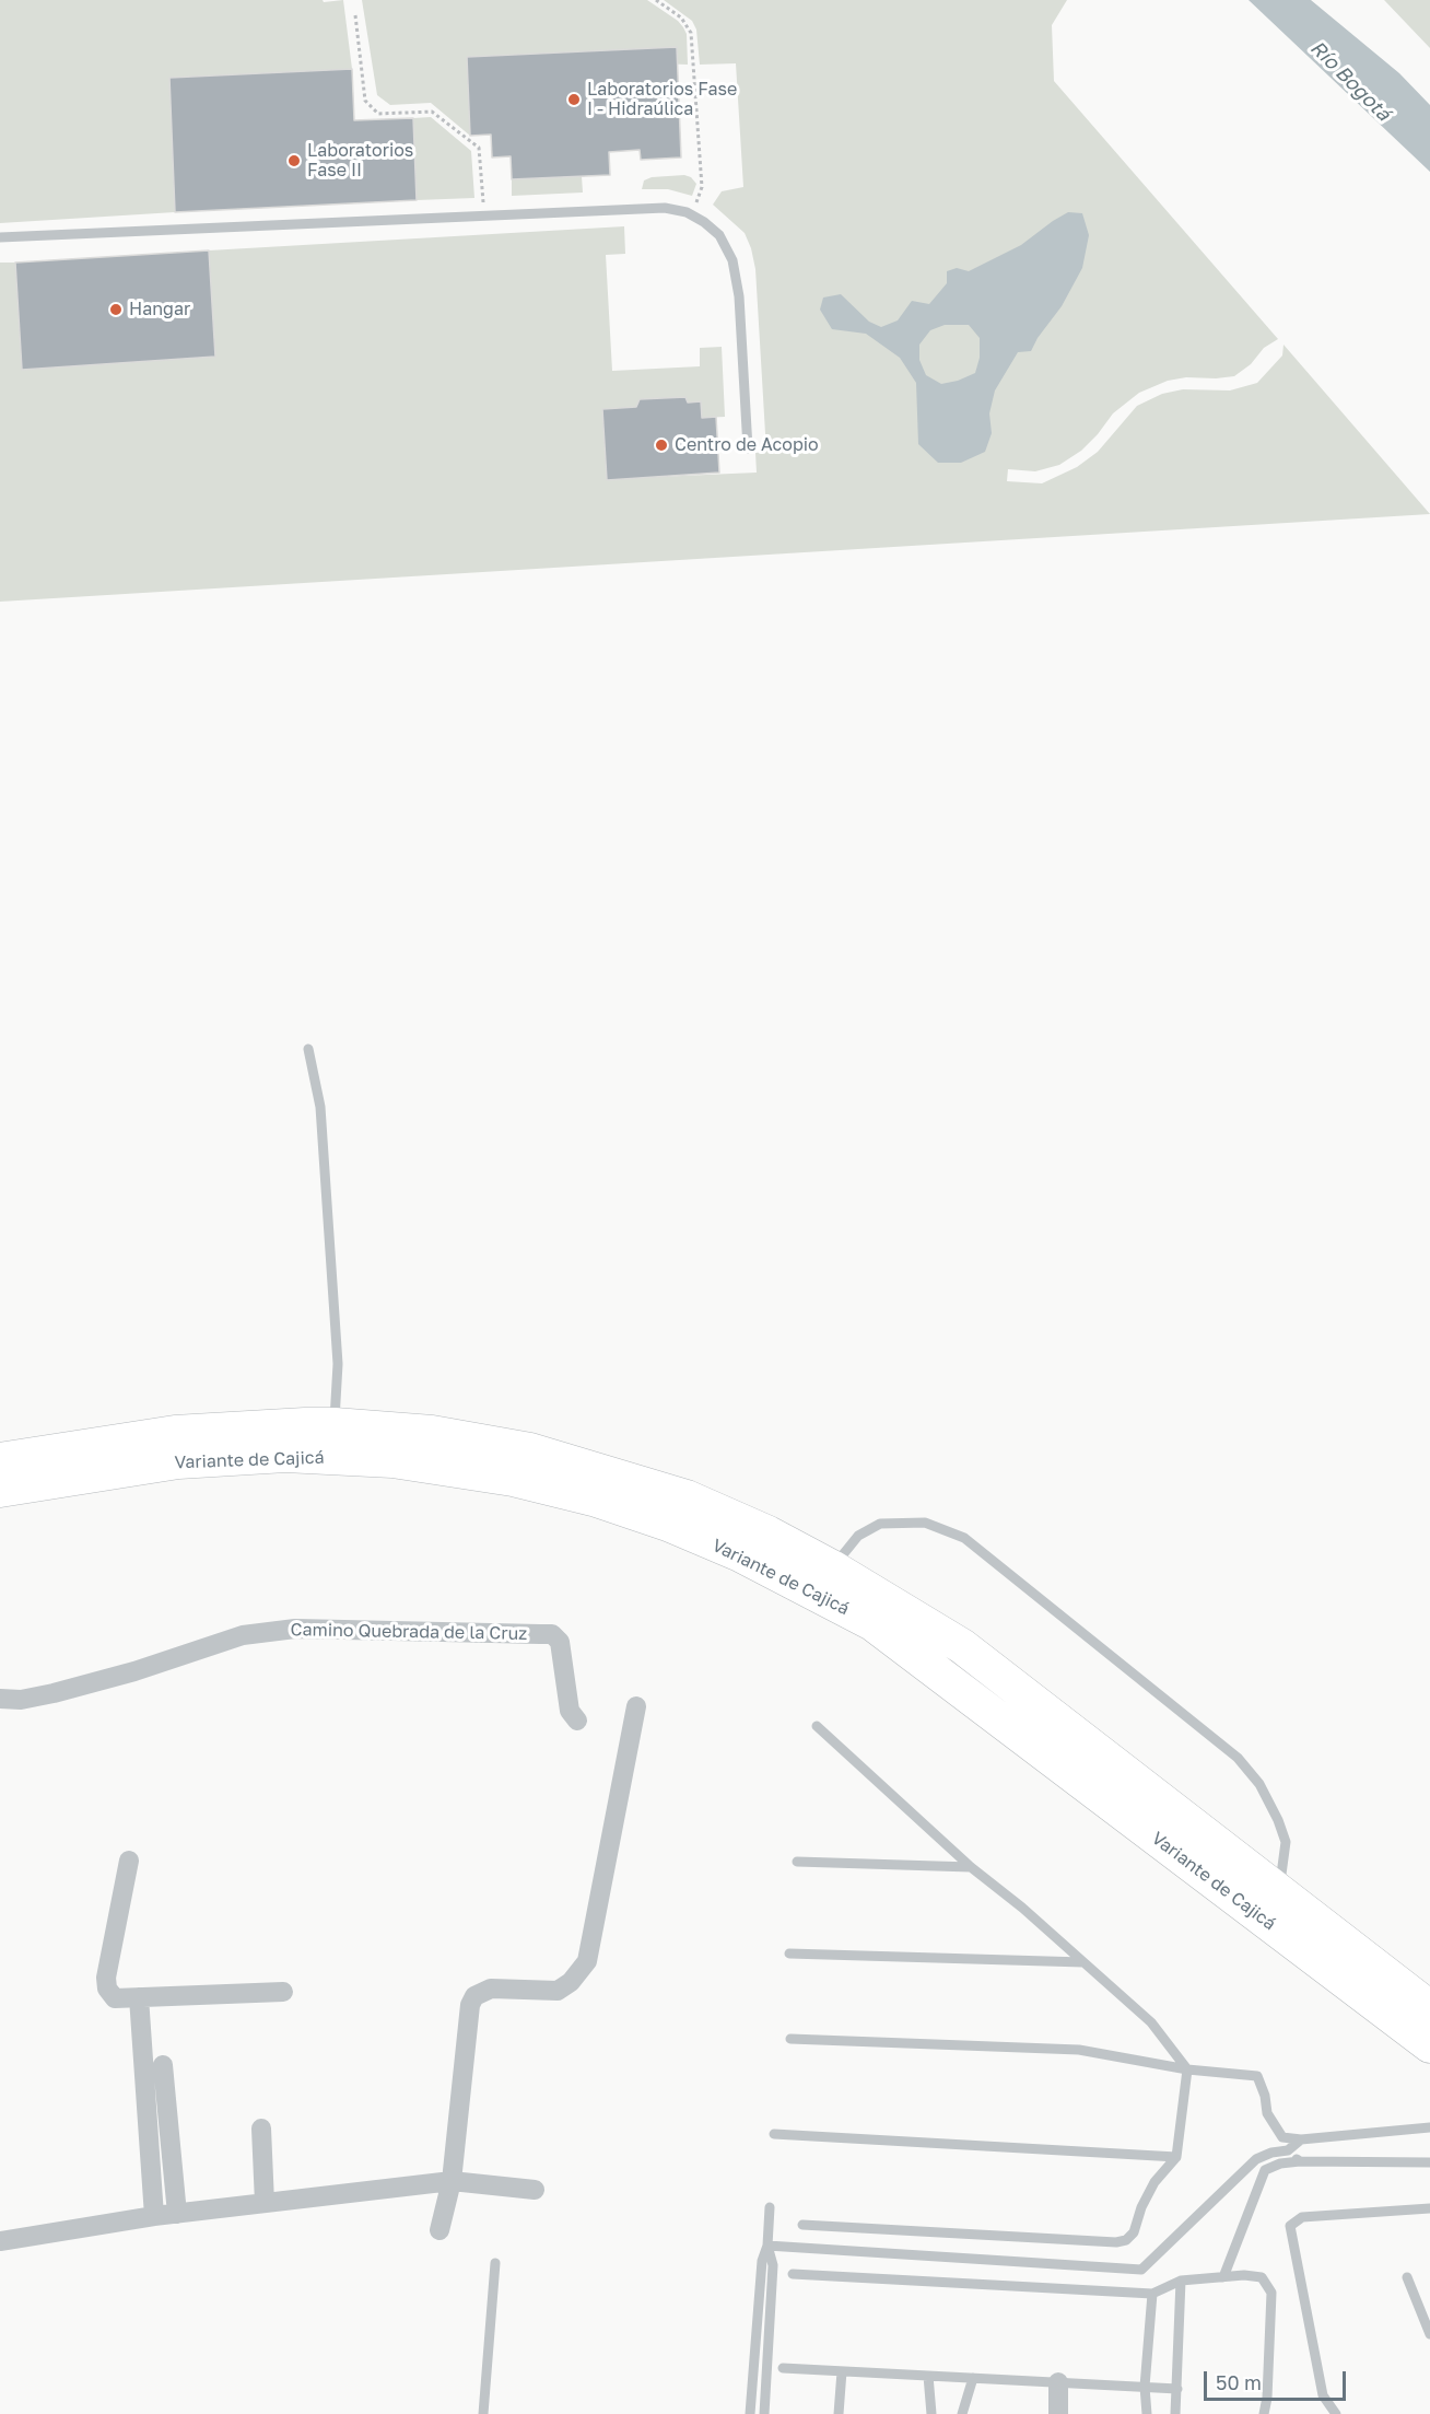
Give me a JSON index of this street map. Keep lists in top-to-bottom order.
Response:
{
  "streets": {
    "highway": ["Variante de Cajicá"],
    "street": ["Camino Quebrada de la Cruz"]
  },
  "water": ["Río Bogotá"],
  "places": [
    "Laboratorios Fase I - Hidraúlica",
    "Laboratorios Fase II",
    "Hangar",
    "Centro de Acopio"
  ],
  "scale_bar": "50 m"
}
